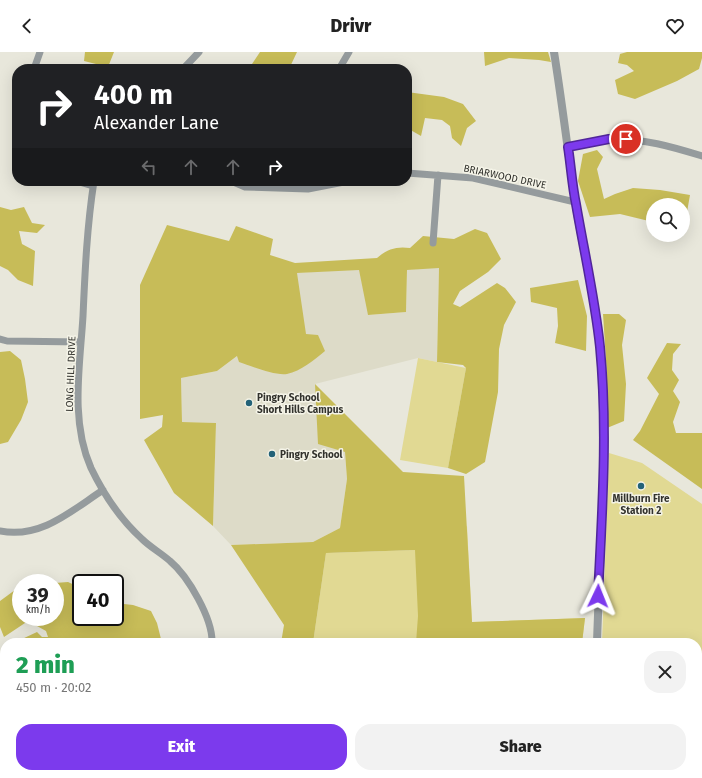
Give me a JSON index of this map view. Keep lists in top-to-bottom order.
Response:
{
  "streets": {
    "street": ["BRIARWOOD DRIVE", "LONG HILL DRIVE"]
  },
  "places": ["Pingry School Short Hills Campus", "Pingry School", "Millburn Fire Station 2"],
  "page": {
    "header": "Drivr",
    "turn": ["400 m", "Alexander Lane"],
    "speed": "39 km/h",
    "limit": "40",
    "heading": ["2 min", "450 m · 20:02"],
    "buttons": ["Exit", "Share"]
  }
}
